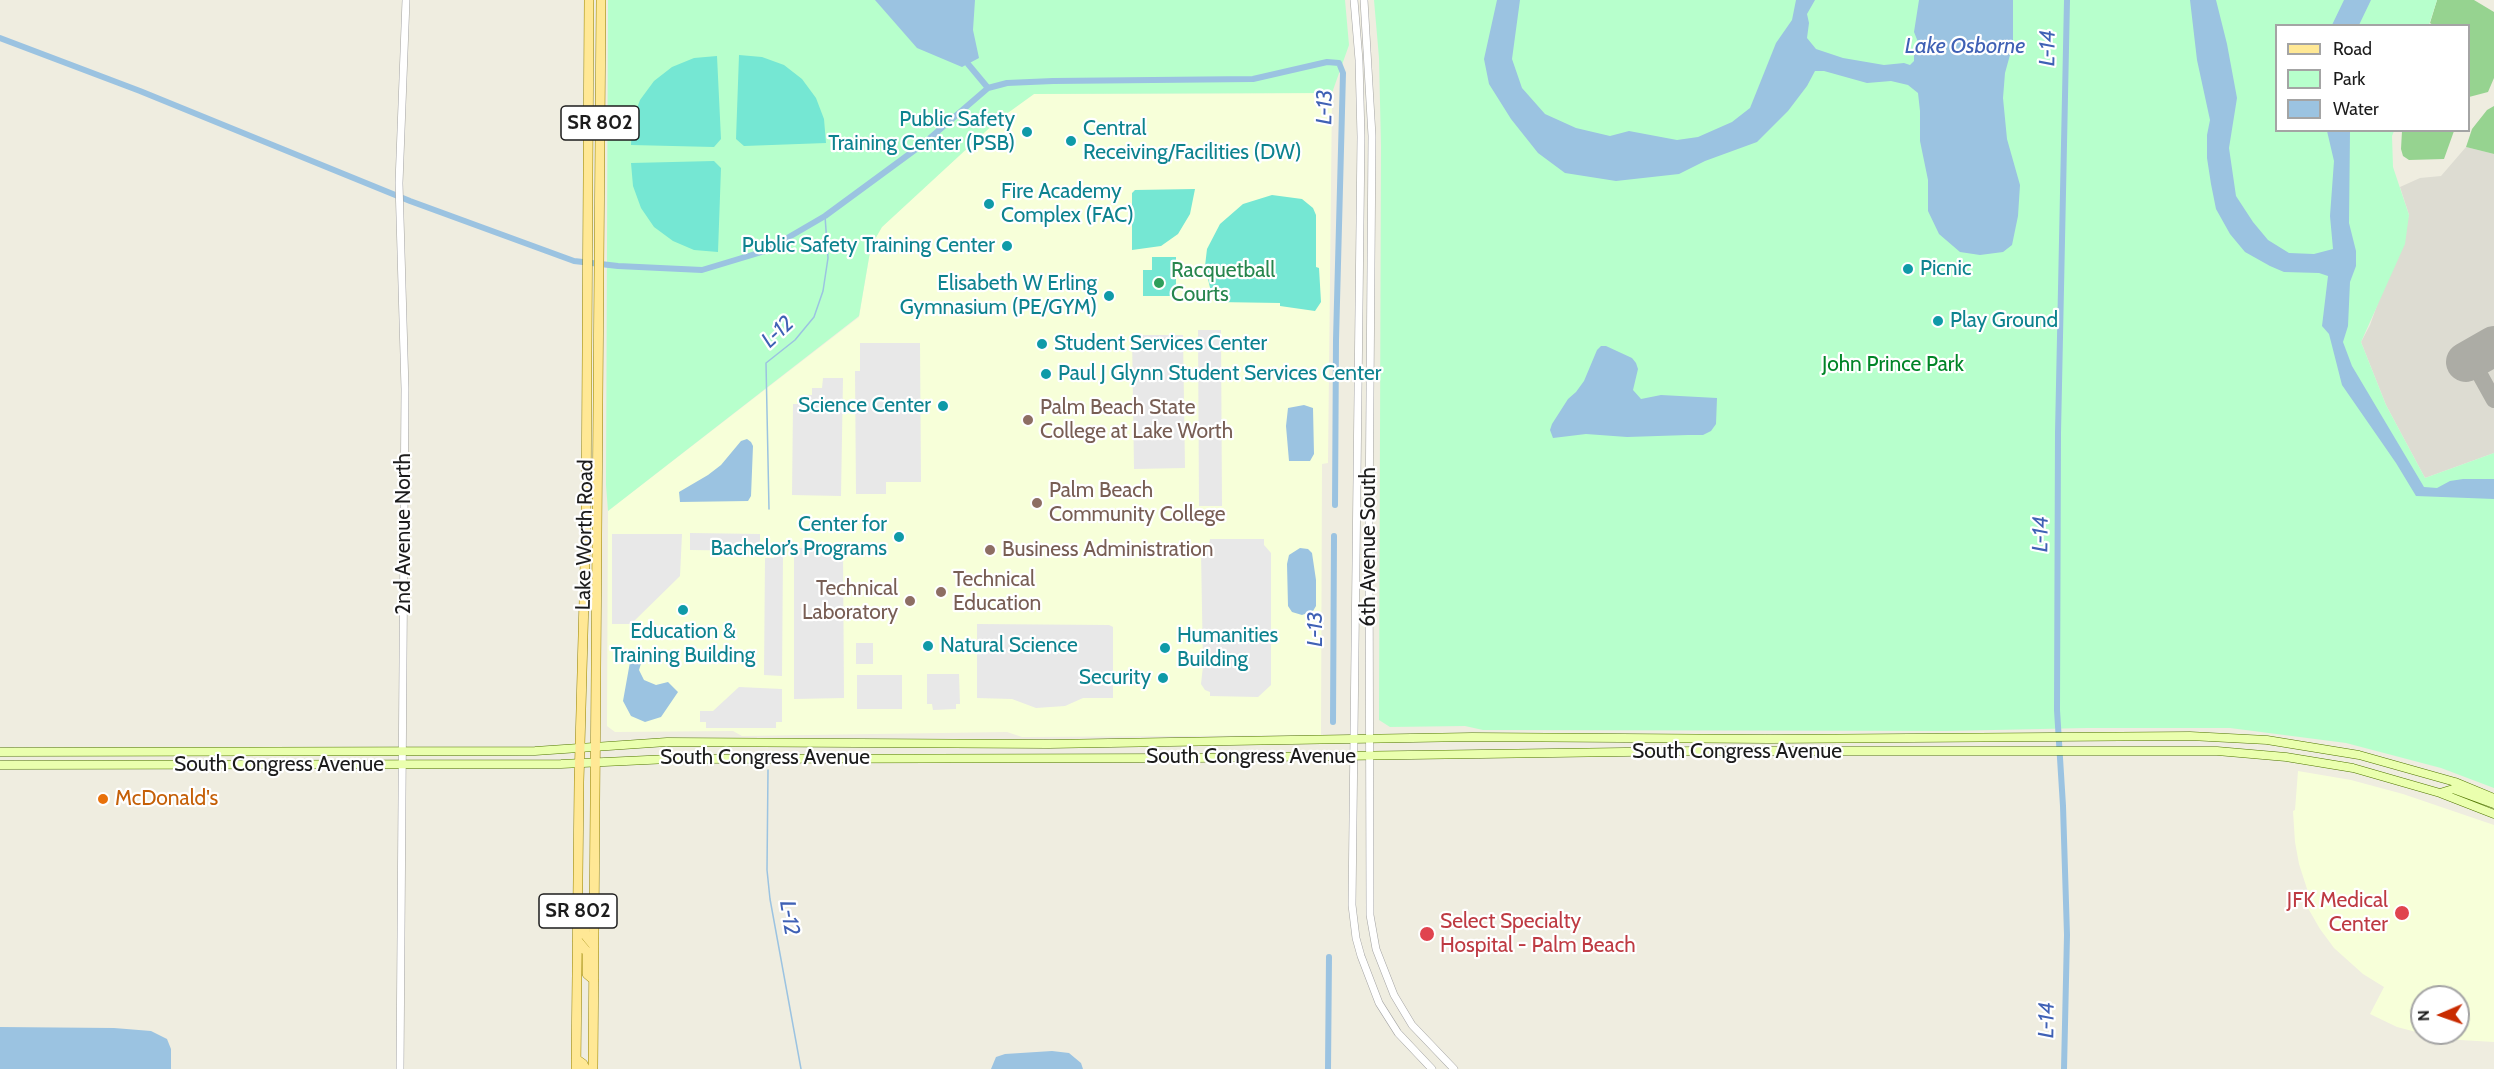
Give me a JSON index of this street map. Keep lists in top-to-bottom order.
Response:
{
  "streets": {
    "main road": ["SR 802", "Lake Worth Road", "South Congress Avenue"],
    "street": ["2nd Avenue North", "6th Avenue South"]
  },
  "crossings": [
    ["2nd Avenue North", "South Congress Avenue"],
    ["Lake Worth Road", "South Congress Avenue"],
    ["6th Avenue South", "South Congress Avenue"]
  ],
  "water": [
    "Lake Osborne",
    "L-14",
    "L-13",
    "L-12"
  ],
  "parks": ["John Prince Park"],
  "places": [
    "Public Safety Training Center (PSB)",
    "Central Receiving/Facilities (DW)",
    "Fire Academy Complex (FAC)",
    "Public Safety Training Center",
    "Picnic",
    "Racquetball Courts",
    "Elisabeth W Erling Gymnasium (PE/GYM)",
    "Play Ground",
    "Student Services Center",
    "Paul J Glynn Student Services Center",
    "Science Center",
    "Palm Beach State College at Lake Worth",
    "Palm Beach Community College",
    "Center for Bachelor’s Programs",
    "Business Administration",
    "Technical Education",
    "Technical Laboratory",
    "Education & Training Building",
    "Natural Science",
    "Humanities Building",
    "Security",
    "McDonald's",
    "JFK Medical Center",
    "Select Specialty Hospital - Palm Beach"
  ],
  "legend": ["Road", "Park", "Water"],
  "north": "left"
}
